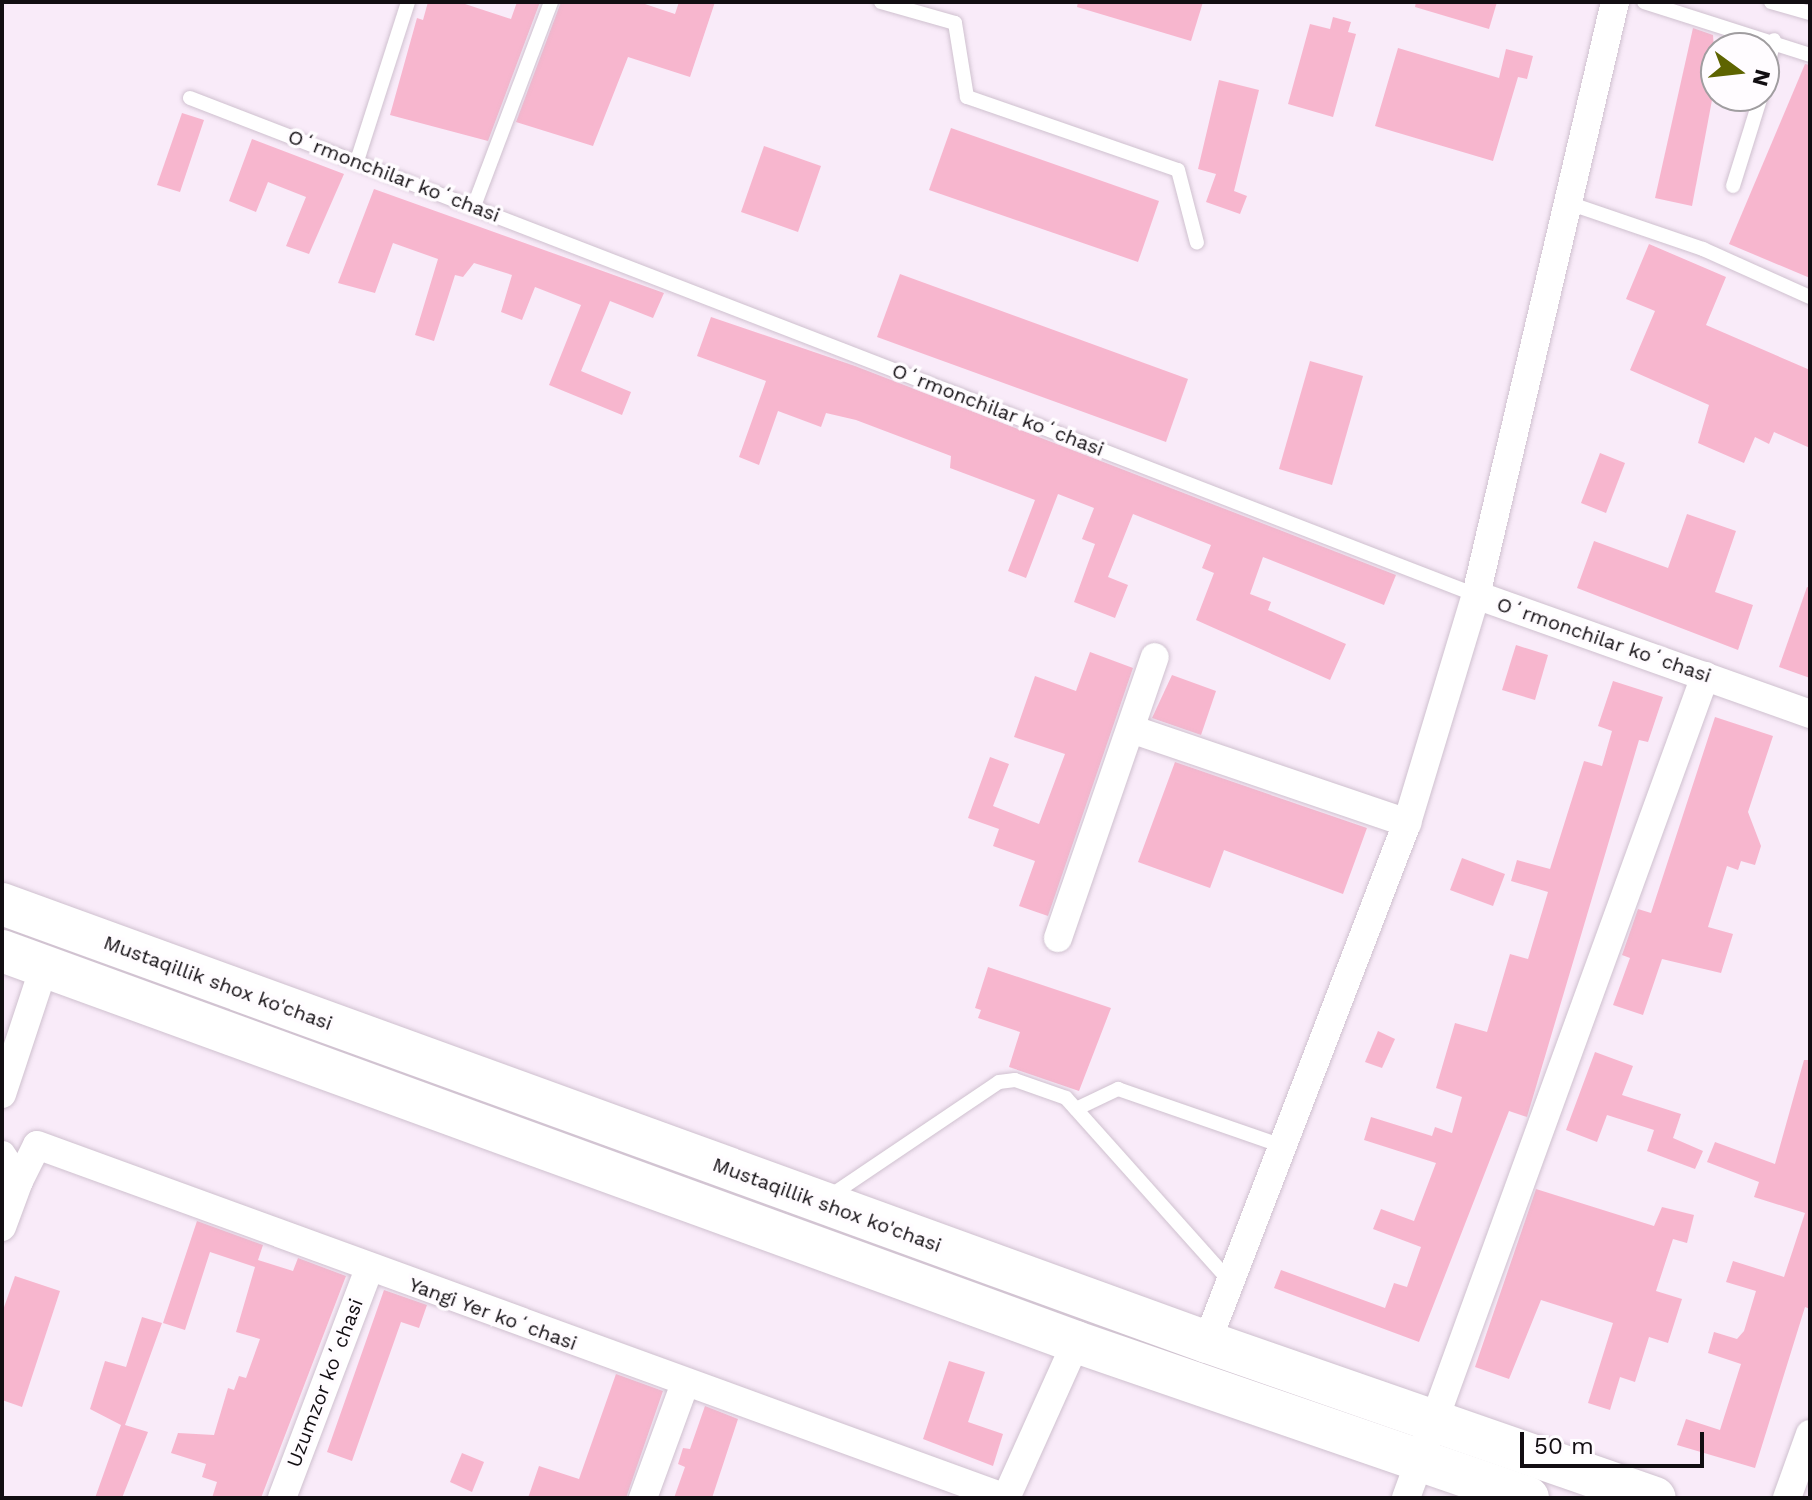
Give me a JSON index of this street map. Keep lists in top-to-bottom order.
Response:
{
  "streets": {
    "main road": ["Mustaqillik shox ko'chasi"],
    "street": ["Oʻrmonchilar koʻchasi", "Yangi Yer koʻchasi", "Uzumzor koʻchasi"]
  },
  "crossings": [
    ["Yangi Yer koʻchasi", "Uzumzor koʻchasi"]
  ],
  "scale_bar": "50 m",
  "north": "right"
}
